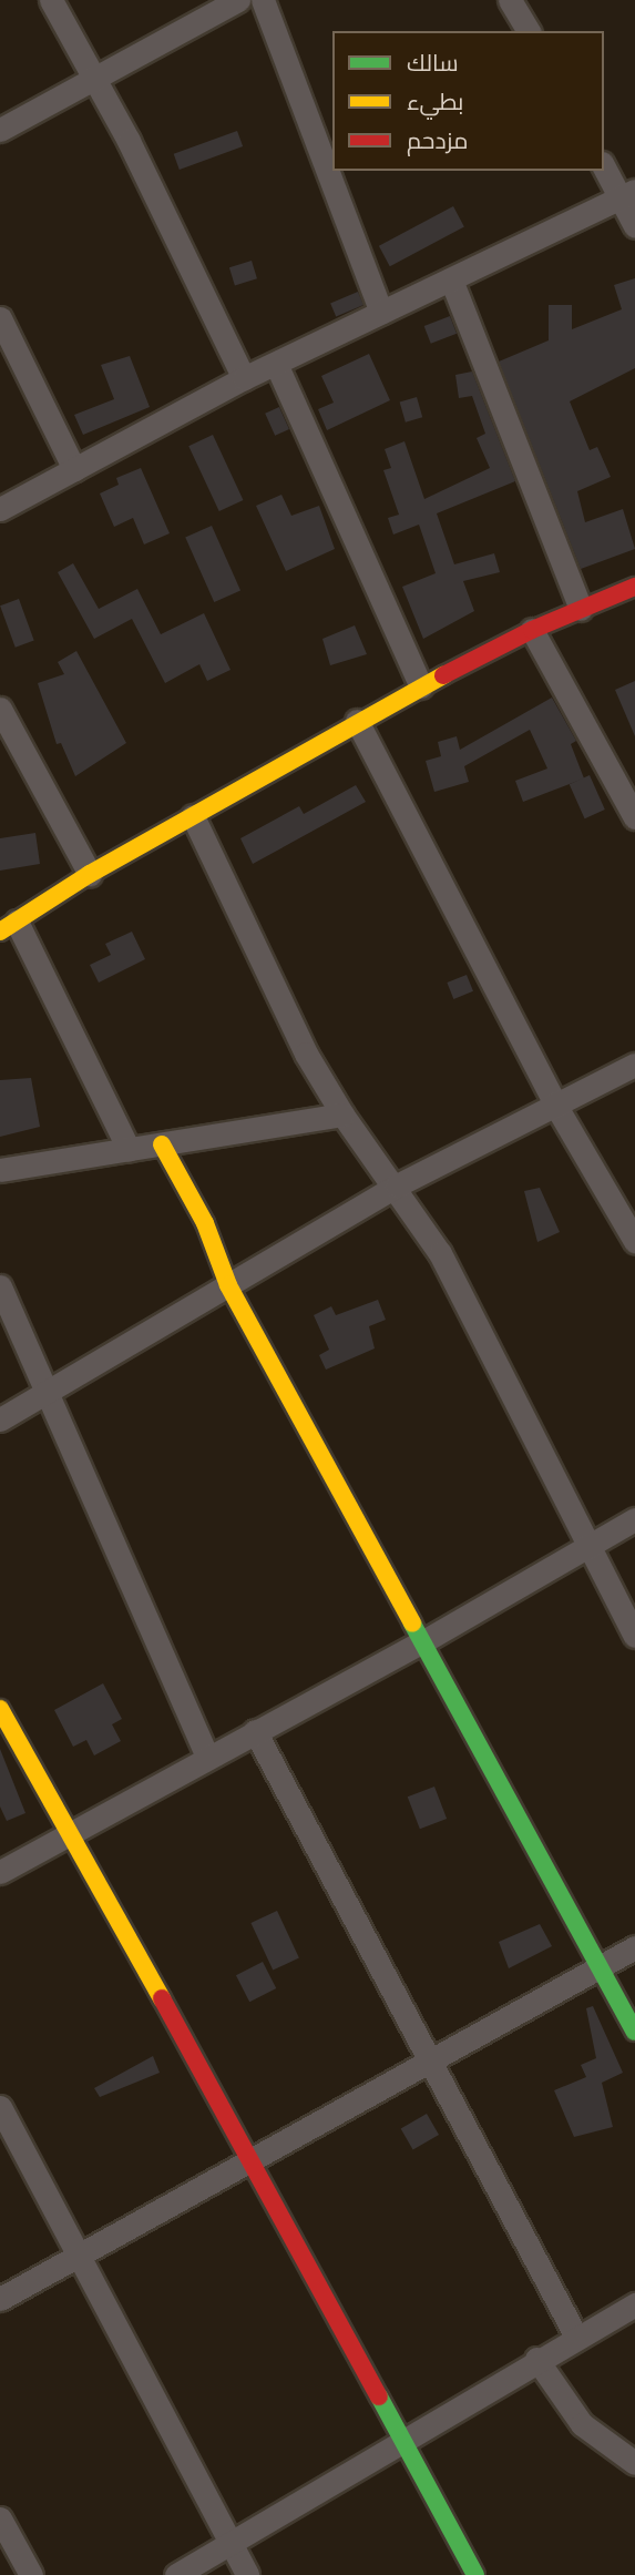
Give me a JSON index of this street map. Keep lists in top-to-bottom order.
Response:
{
  "legend": ["سالك", "بطيء", "مزدحم"]
}
